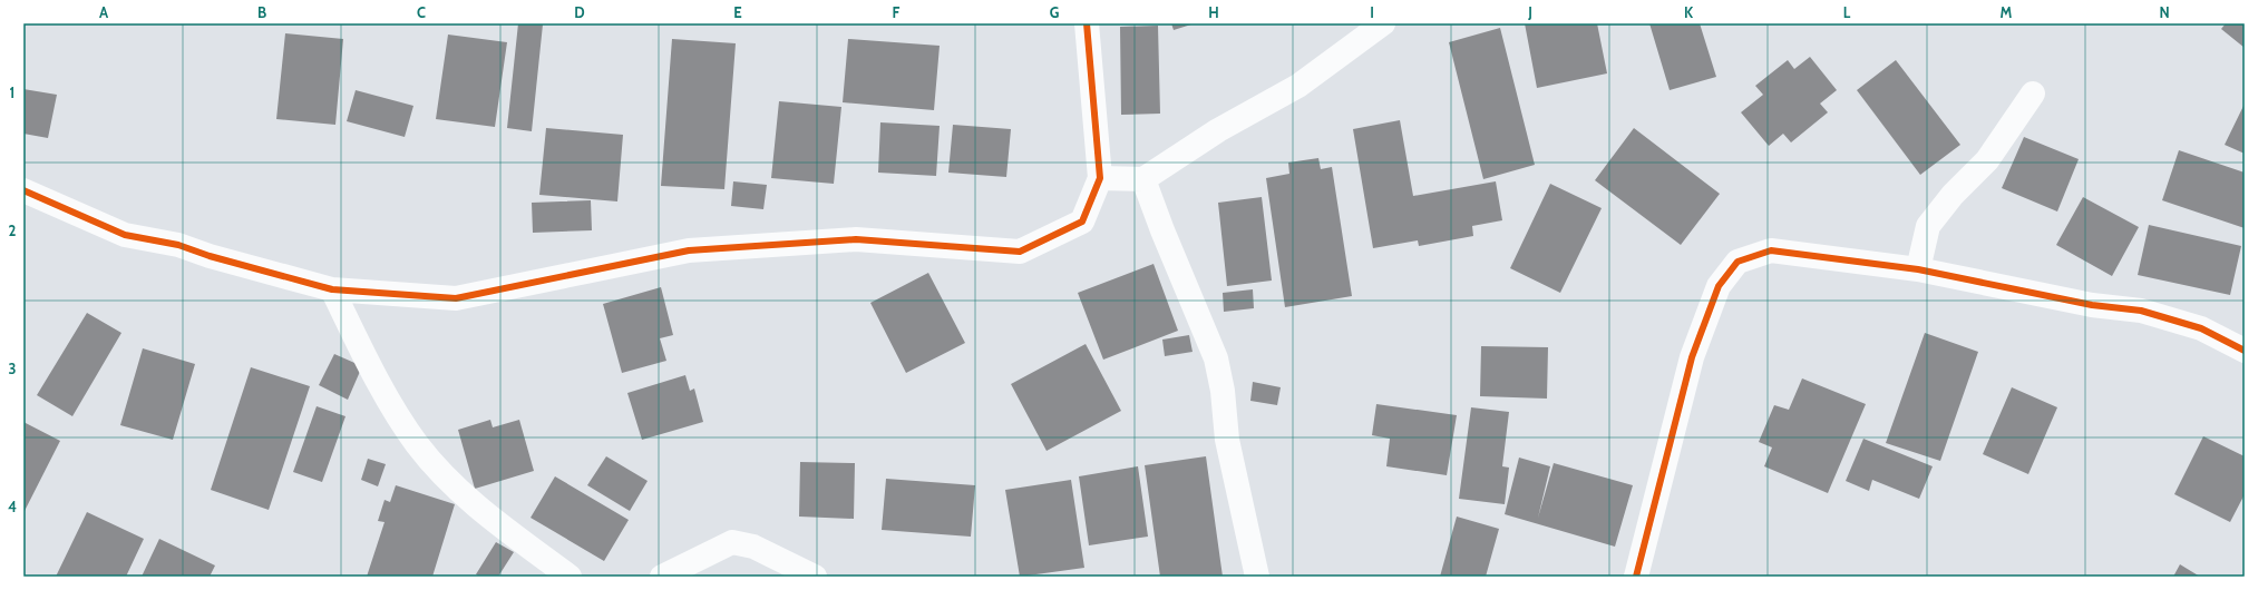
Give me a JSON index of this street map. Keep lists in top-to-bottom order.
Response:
{
  "grid": {
    "columns": [
      "A",
      "B",
      "C",
      "D",
      "E",
      "F",
      "G",
      "H",
      "I",
      "J",
      "K",
      "L",
      "M",
      "N"
    ],
    "rows": [
      "1",
      "2",
      "3",
      "4"
    ]
  }
}
